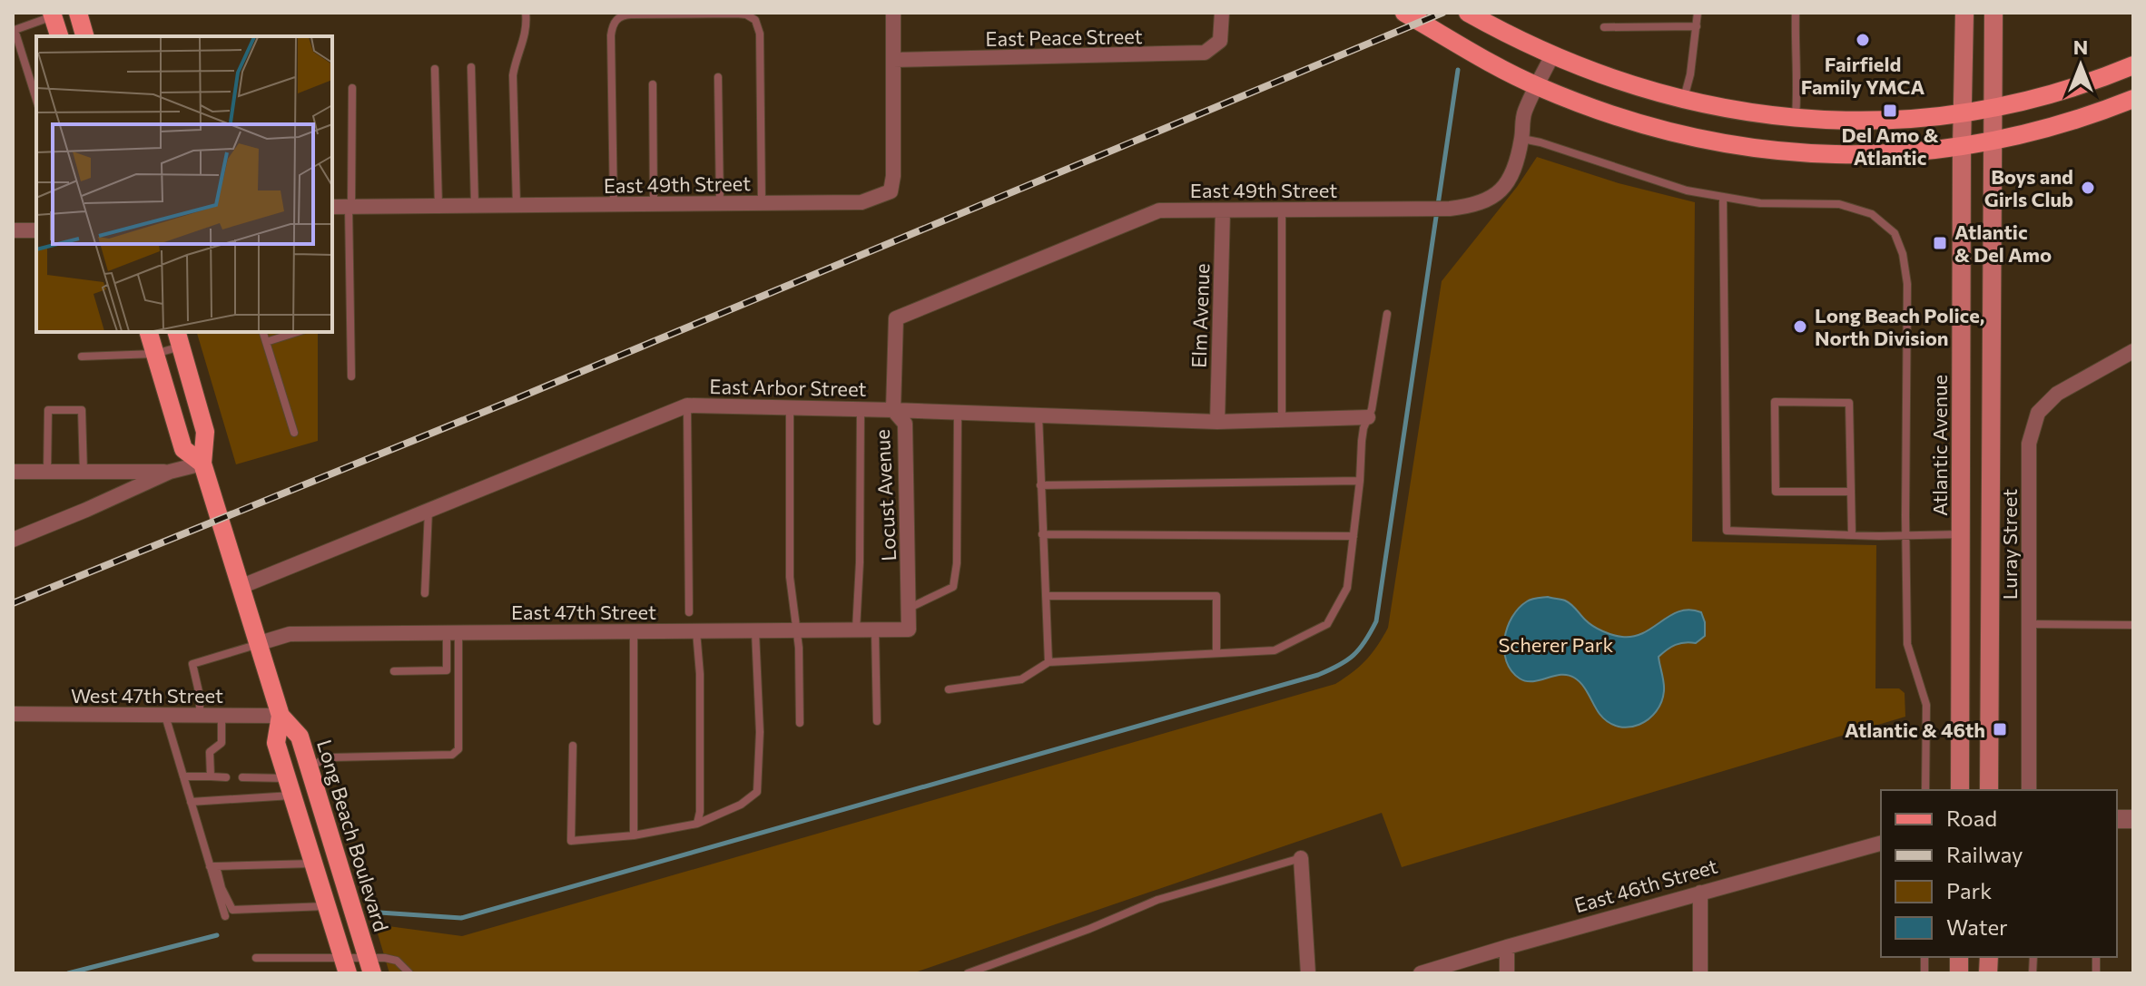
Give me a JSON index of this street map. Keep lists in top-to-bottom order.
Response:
{
  "streets": {
    "main road": ["Atlantic Avenue", "Long Beach Boulevard"],
    "street": [
      "East Peace Street",
      "East 49th Street",
      "Elm Avenue",
      "East Arbor Street",
      "Locust Avenue",
      "Luray Street",
      "East 47th Street",
      "West 47th Street",
      "East 46th Street"
    ]
  },
  "crossings": [
    ["East Peace Street", "East 49th Street"],
    ["East 49th Street", "Elm Avenue"],
    ["East 49th Street", "Locust Avenue"],
    ["Elm Avenue", "East Arbor Street"],
    ["East Arbor Street", "Locust Avenue"],
    ["East Arbor Street", "Long Beach Boulevard"],
    ["Locust Avenue", "East 47th Street"],
    ["East 47th Street", "Long Beach Boulevard"],
    ["West 47th Street", "Long Beach Boulevard"]
  ],
  "parks": ["Scherer Park"],
  "places": {
    "other": ["Fairfield Family YMCA", "Boys and Girls Club", "Long Beach Police, North Division"],
    "transit": ["Del Amo & Atlantic", "Atlantic & Del Amo", "Atlantic & 46th"]
  },
  "legend": [
    "Road",
    "Railway",
    "Park",
    "Water"
  ],
  "north": "top"
}
